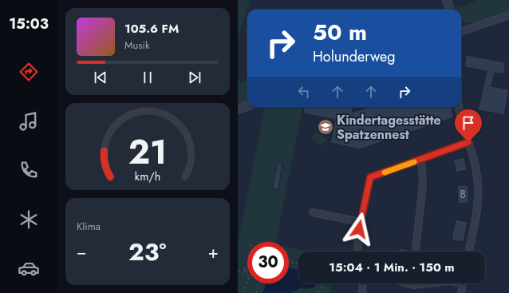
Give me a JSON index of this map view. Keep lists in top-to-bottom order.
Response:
{
  "places": {
    "school or university": ["Kindertagesstätte Spatzennest"]
  },
  "house_numbers": ["8"],
  "page": {
    "tabs": "15:03",
    "turn": ["50 m", "Holunderweg"],
    "song": ["105.6 FM", "Musik"],
    "tile": "Klima",
    "heat": ["−", "23°", "+"],
    "limit": "30",
    "trip": "15:04 · 1 Min. · 150 m",
    "gauge": ["21", "km/h"]
  }
}
